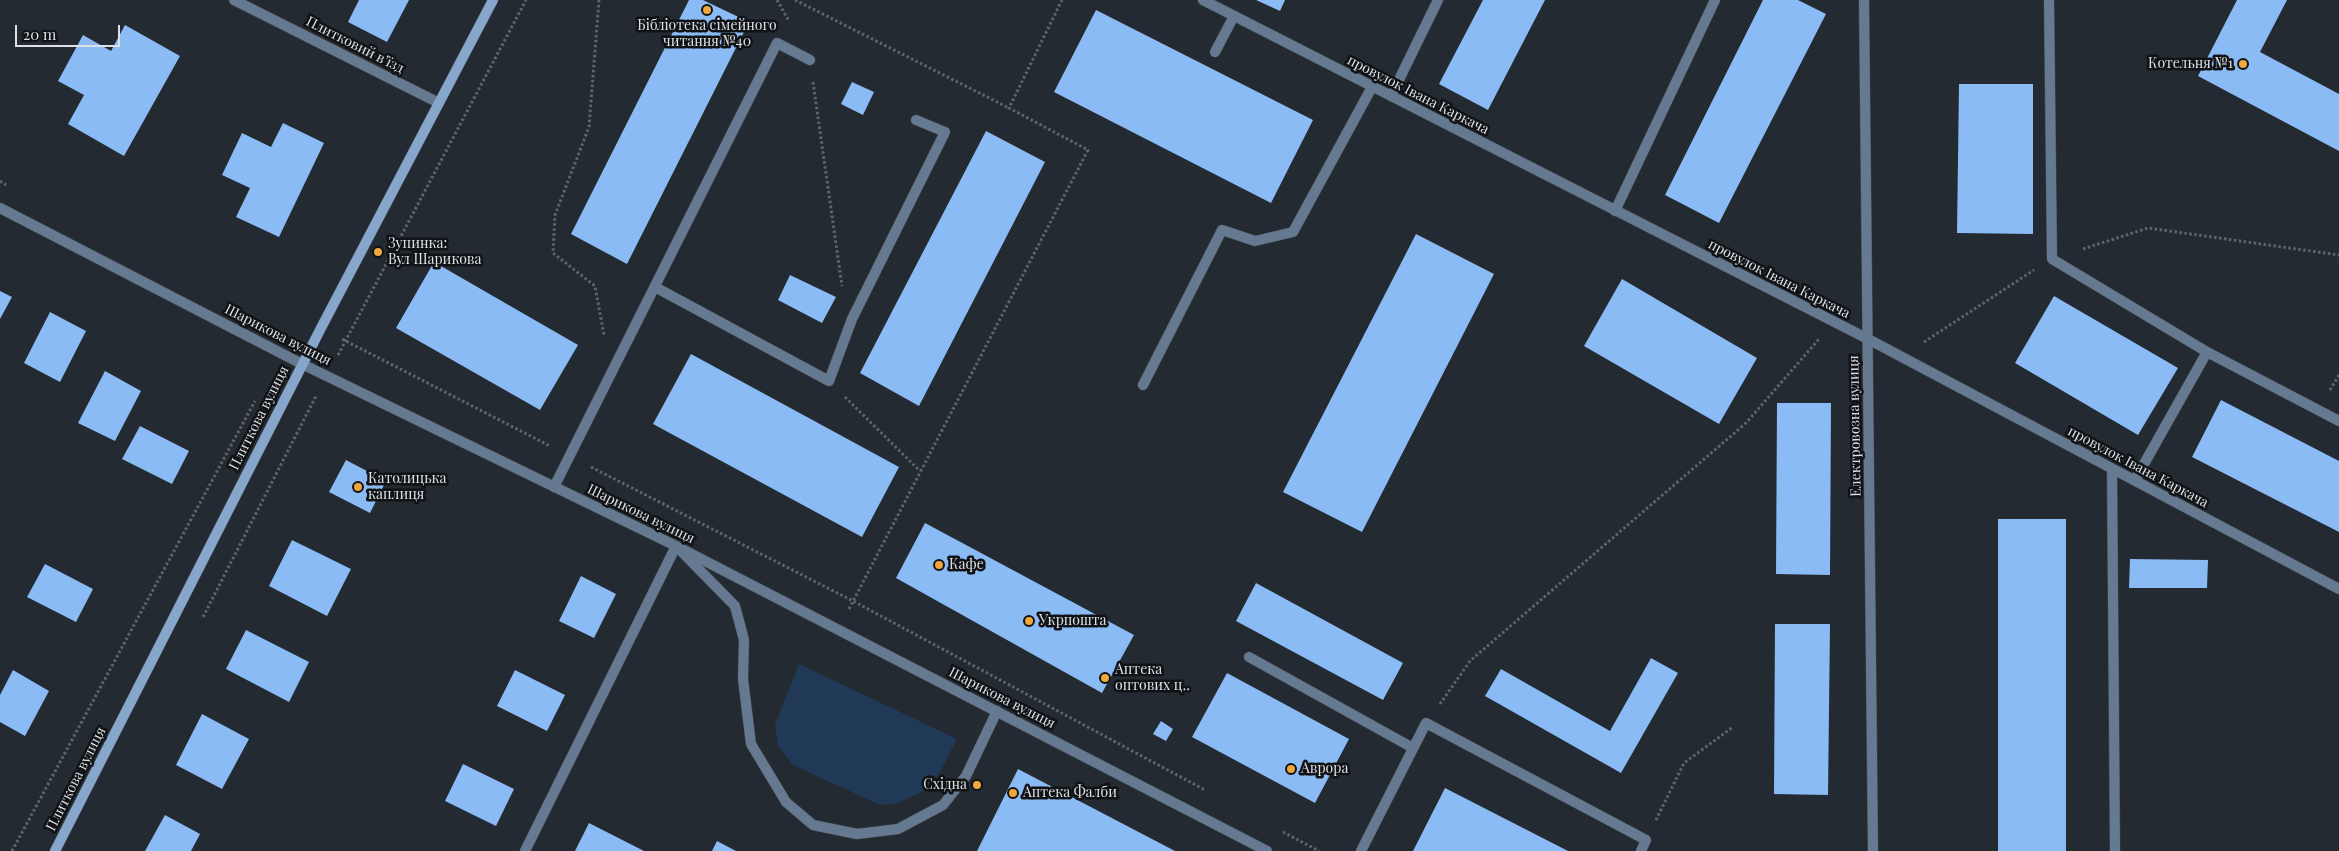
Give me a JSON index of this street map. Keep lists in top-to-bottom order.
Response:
{
  "streets": {
    "street": [
      "Плитковий в’їзд",
      "провулок Івана Каркача",
      "Шарикова вулиця",
      "Плиткова вулиця",
      "Електровозна вулиця"
    ]
  },
  "crossings": [
    ["Плитковий в’їзд", "Плиткова вулиця"],
    ["провулок Івана Каркача", "Електровозна вулиця"],
    ["Шарикова вулиця", "Плиткова вулиця"]
  ],
  "places": [
    "Бібліотека сімейного читання №40",
    "Котельня №1",
    "Зупинка: Вул Шарикова",
    "Католицька каплиця",
    "Кафе",
    "Укрпошта",
    "Аптека оптових ц‥",
    "Аврора",
    "Східна",
    "Аптека Фалби"
  ],
  "scale_bar": "20 m"
}
